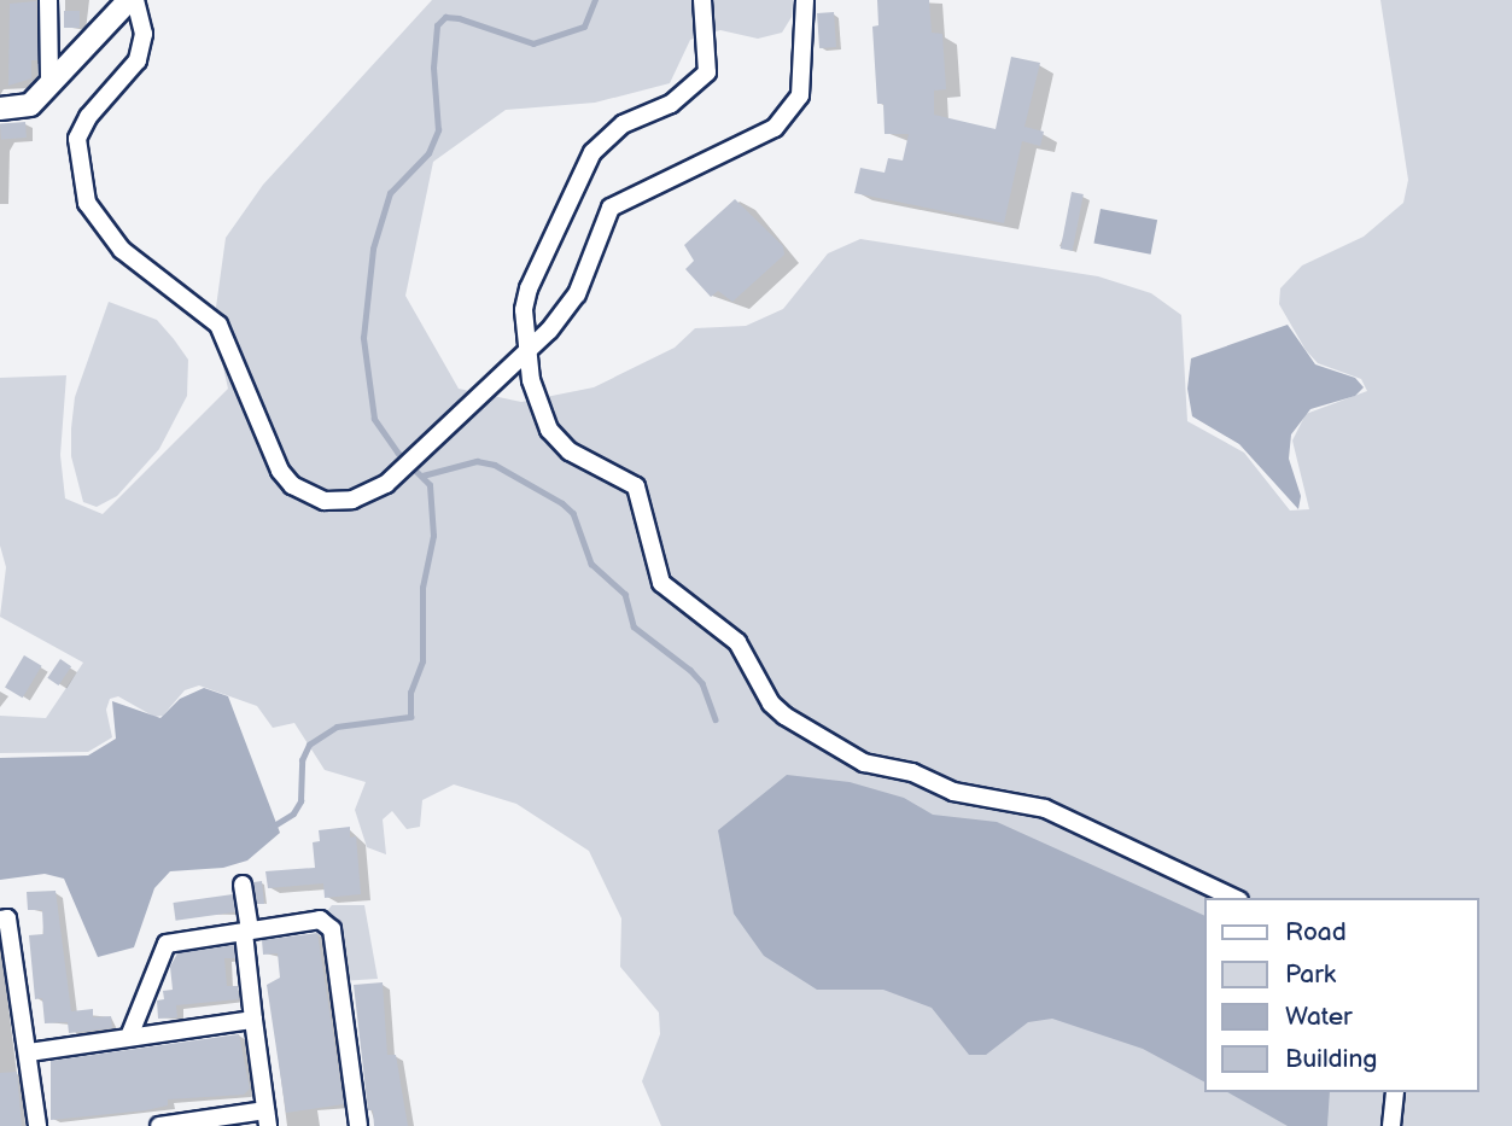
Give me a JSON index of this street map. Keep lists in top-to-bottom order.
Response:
{
  "legend": [
    "Road",
    "Park",
    "Water",
    "Building"
  ]
}
